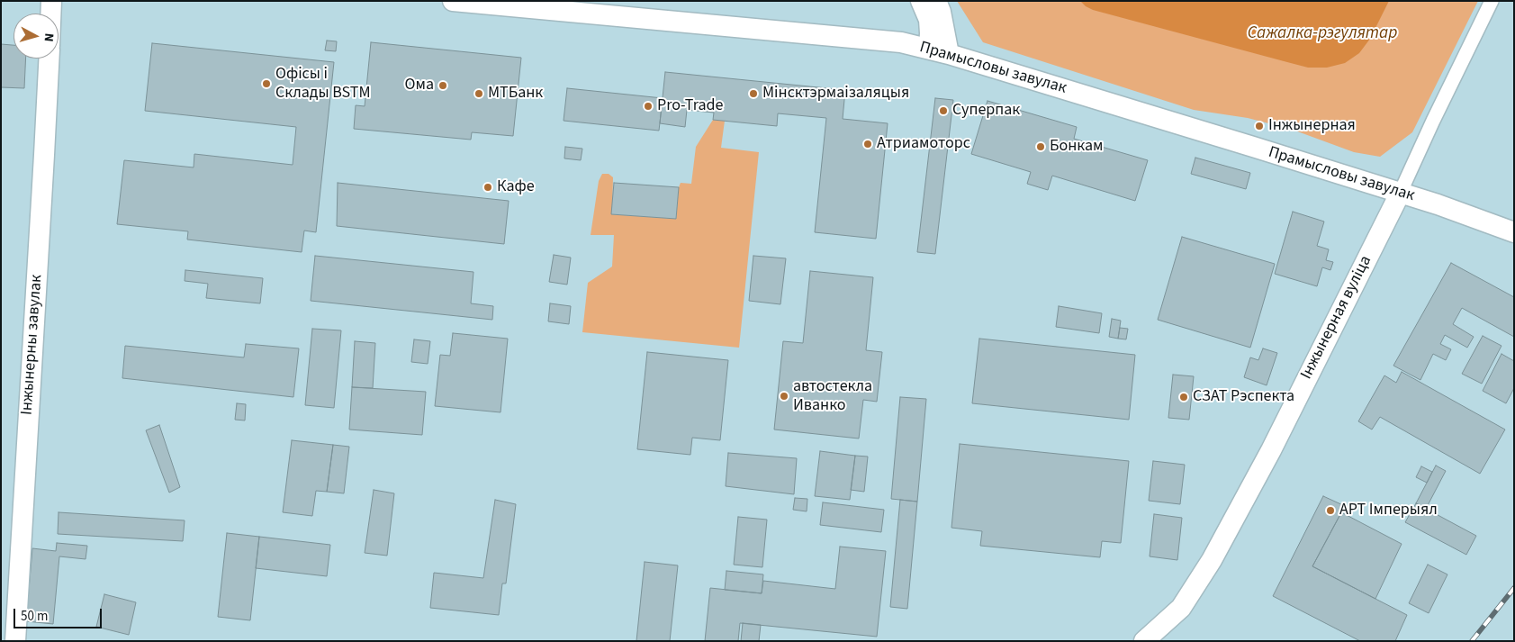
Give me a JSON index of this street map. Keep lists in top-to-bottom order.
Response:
{
  "streets": {
    "street": ["Прамысловы завулак", "Інжынерная вуліца", "Інжынерны завулак"]
  },
  "crossings": [
    ["Прамысловы завулак", "Інжынерная вуліца"]
  ],
  "water": ["Сажалка-рэгулятар"],
  "places": [
    "Офісы і Склады BSTM",
    "Ома",
    "МТБанк",
    "Мінсктэрмаізаляцыя",
    "Pro-Trade",
    "Суперпак",
    "Інжынерная",
    "Атриамоторс",
    "Бонкам",
    "Кафе",
    "автостекла Иванко",
    "СЗАТ Рэспекта",
    "АРТ Імперыял"
  ],
  "scale_bar": "50 m",
  "north": "right"
}
